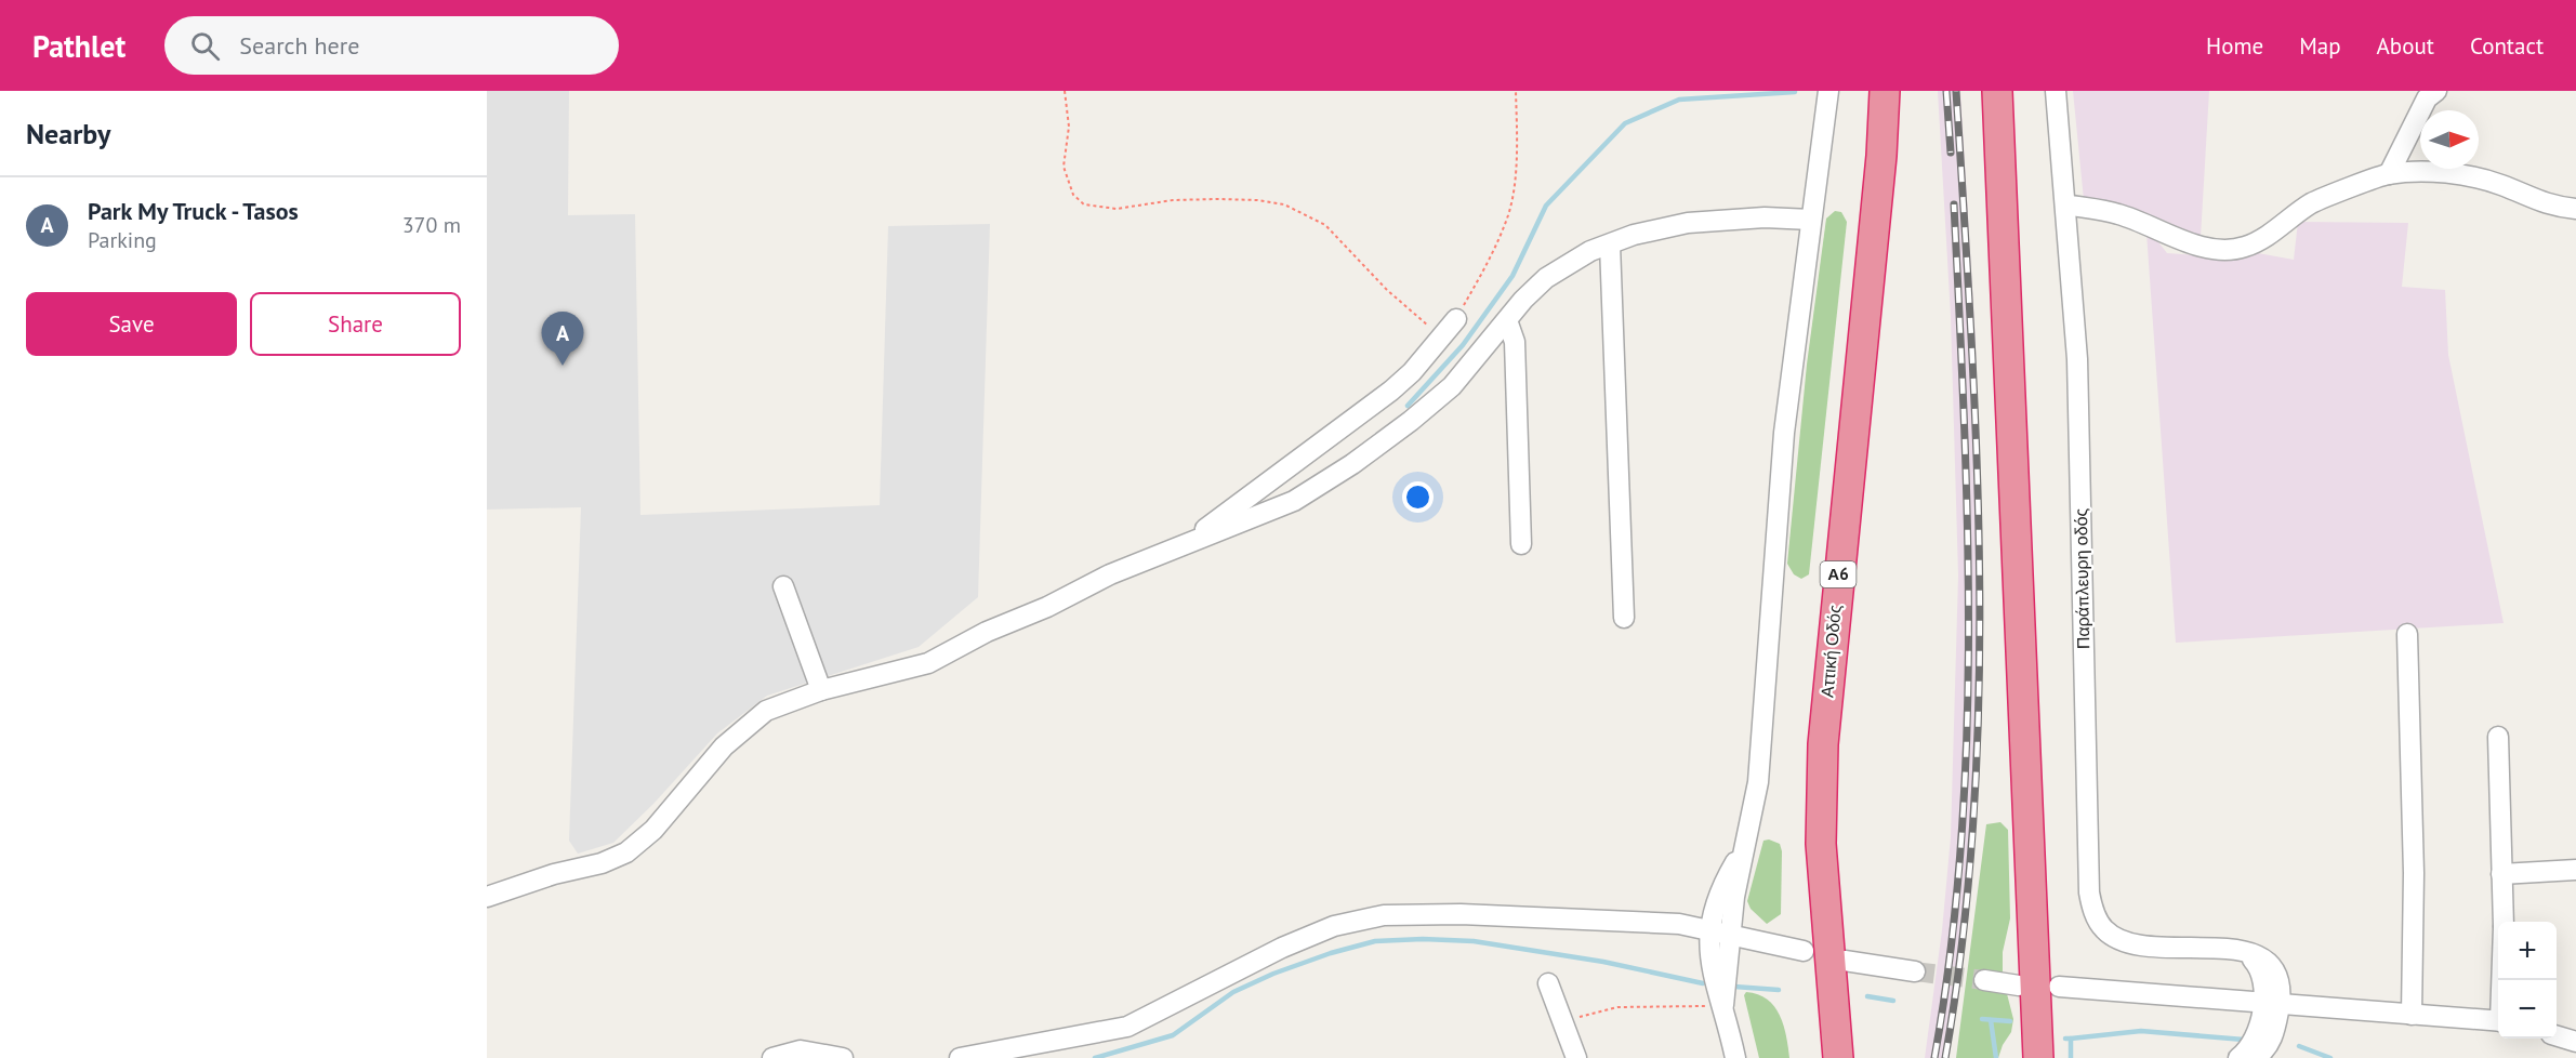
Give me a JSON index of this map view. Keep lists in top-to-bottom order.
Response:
{
  "streets": {
    "highway": ["Α6", "Αττική Οδός"],
    "street": ["Παράπλευρη οδός"]
  },
  "north": "right",
  "page": {
    "header": "Pathlet",
    "search": "Search here",
    "nav": [
      "Home",
      "Map",
      "About",
      "Contact"
    ],
    "heading": "Nearby",
    "list": [
      {
        "mark": "A",
        "name": "Park My Truck - Tasos",
        "note": "Parking",
        "value": "370 m"
      }
    ],
    "buttons": ["Save", "Share"],
    "pins": "A",
    "map_buttons": ["+", "−"]
  }
}
